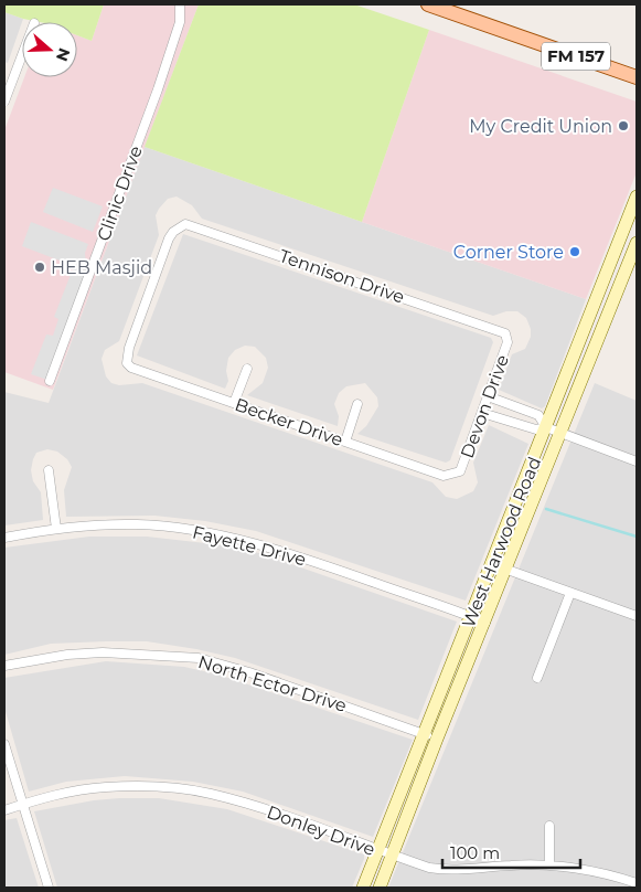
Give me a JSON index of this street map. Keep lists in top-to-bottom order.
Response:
{
  "streets": {
    "main road": ["FM 157", "West Harwood Road"],
    "street": [
      "Clinic Drive",
      "Tennison Drive",
      "Devon Drive",
      "Becker Drive",
      "Fayette Drive",
      "North Ector Drive",
      "Donley Drive"
    ]
  },
  "crossings": [
    ["Tennison Drive", "Devon Drive"],
    ["Tennison Drive", "Becker Drive"],
    ["Devon Drive", "Becker Drive"],
    ["West Harwood Road", "Fayette Drive"],
    ["West Harwood Road", "North Ector Drive"],
    ["West Harwood Road", "Donley Drive"]
  ],
  "places": ["My Credit Union", "Corner Store", "HEB Masjid"],
  "scale_bar": "100 m",
  "north": "right"
}
